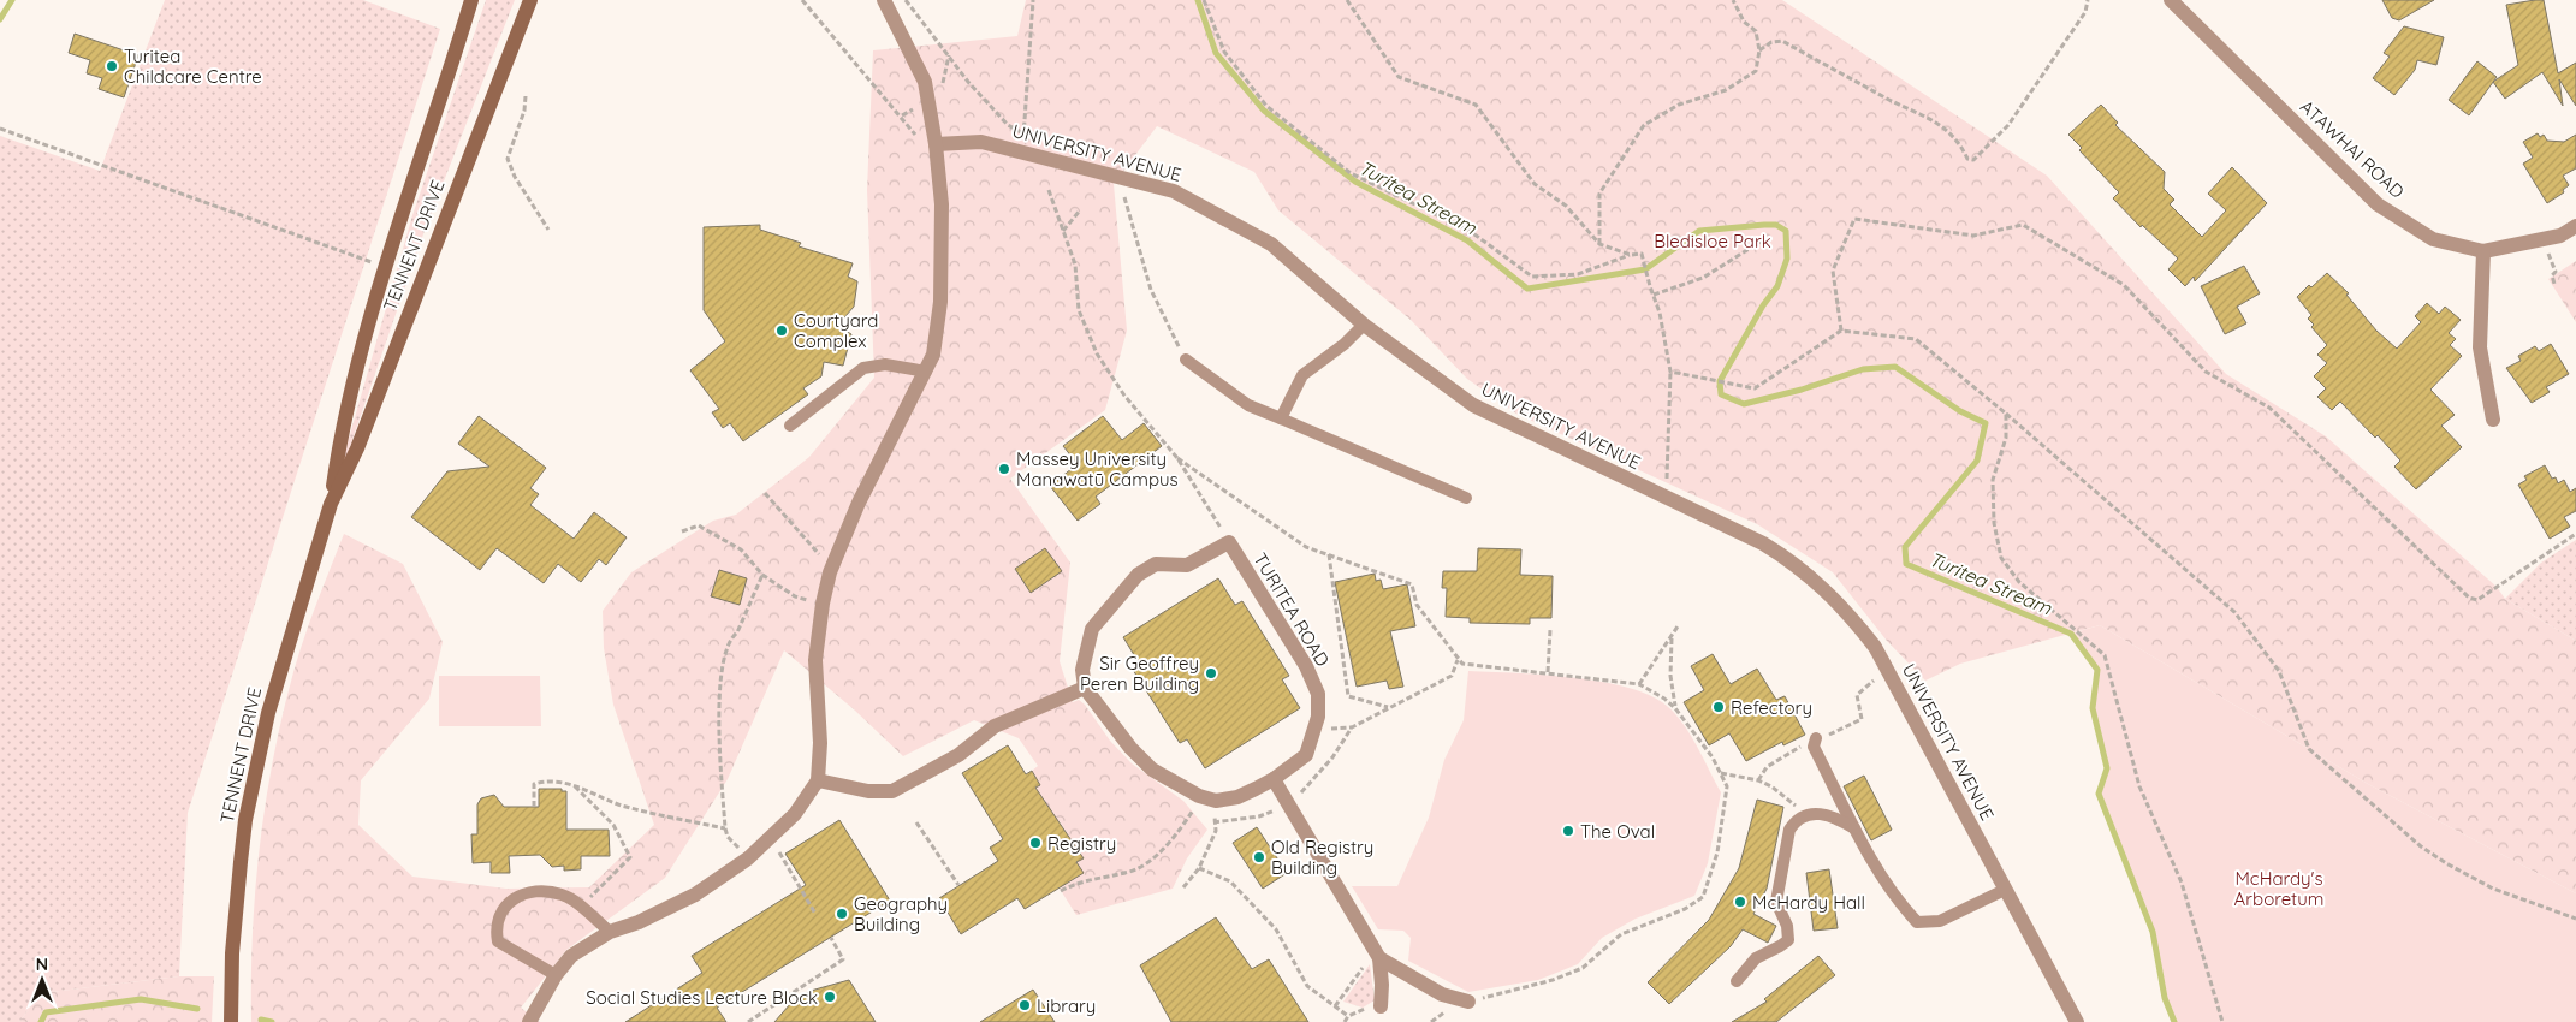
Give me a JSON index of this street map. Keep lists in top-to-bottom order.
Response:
{
  "streets": {
    "main road": ["TENNENT DRIVE"],
    "street": ["ATAWHAI ROAD", "UNIVERSITY AVENUE", "TURITEA ROAD"]
  },
  "water": ["Turitea Stream"],
  "parks": ["Bledisloe Park", "McHardy's Arboretum"],
  "places": [
    "Turitea Childcare Centre",
    "Courtyard Complex",
    "Massey University Manawatū Campus",
    "Sir Geoffrey Peren Building",
    "Refectory",
    "The Oval",
    "Registry",
    "Old Registry Building",
    "McHardy Hall",
    "Geography Building",
    "Social Studies Lecture Block",
    "Library"
  ],
  "north": "top"
}
